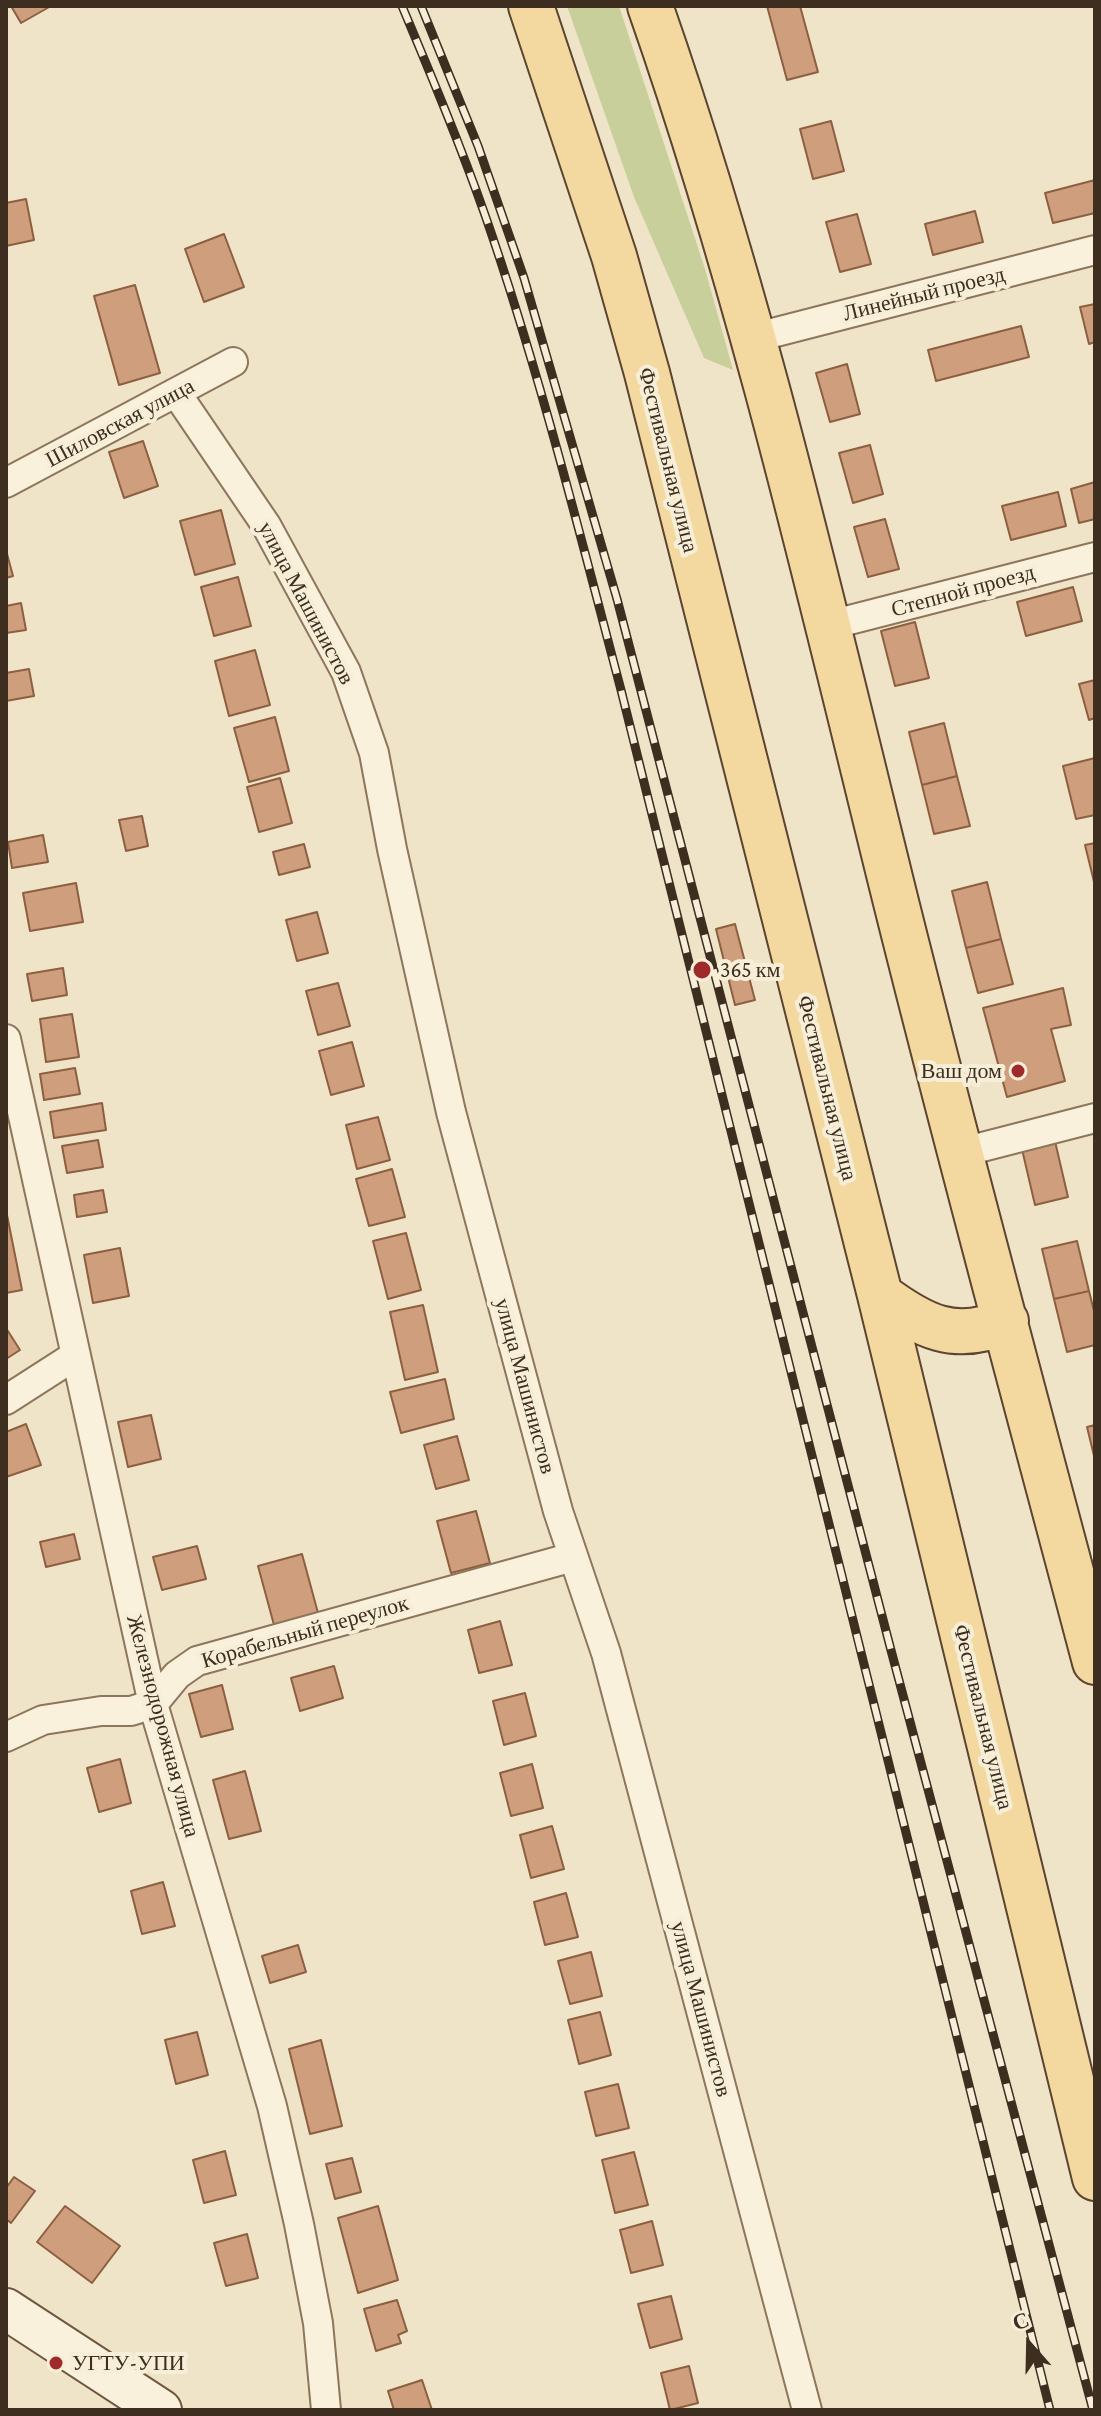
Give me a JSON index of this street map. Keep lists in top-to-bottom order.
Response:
{
  "streets": {
    "main road": ["Фестивальная улица"],
    "street": [
      "Линейный проезд",
      "Шиловская улица",
      "Степной проезд",
      "улица Машинистов",
      "Корабельный переулок",
      "Железнодорожная улица"
    ]
  },
  "crossings": [
    ["Шиловская улица", "улица Машинистов"],
    ["улица Машинистов", "Корабельный переулок"],
    ["Корабельный переулок", "Железнодорожная улица"]
  ],
  "places": ["365 км", "Ваш дом", "УГТУ-УПИ"],
  "north": "top"
}
